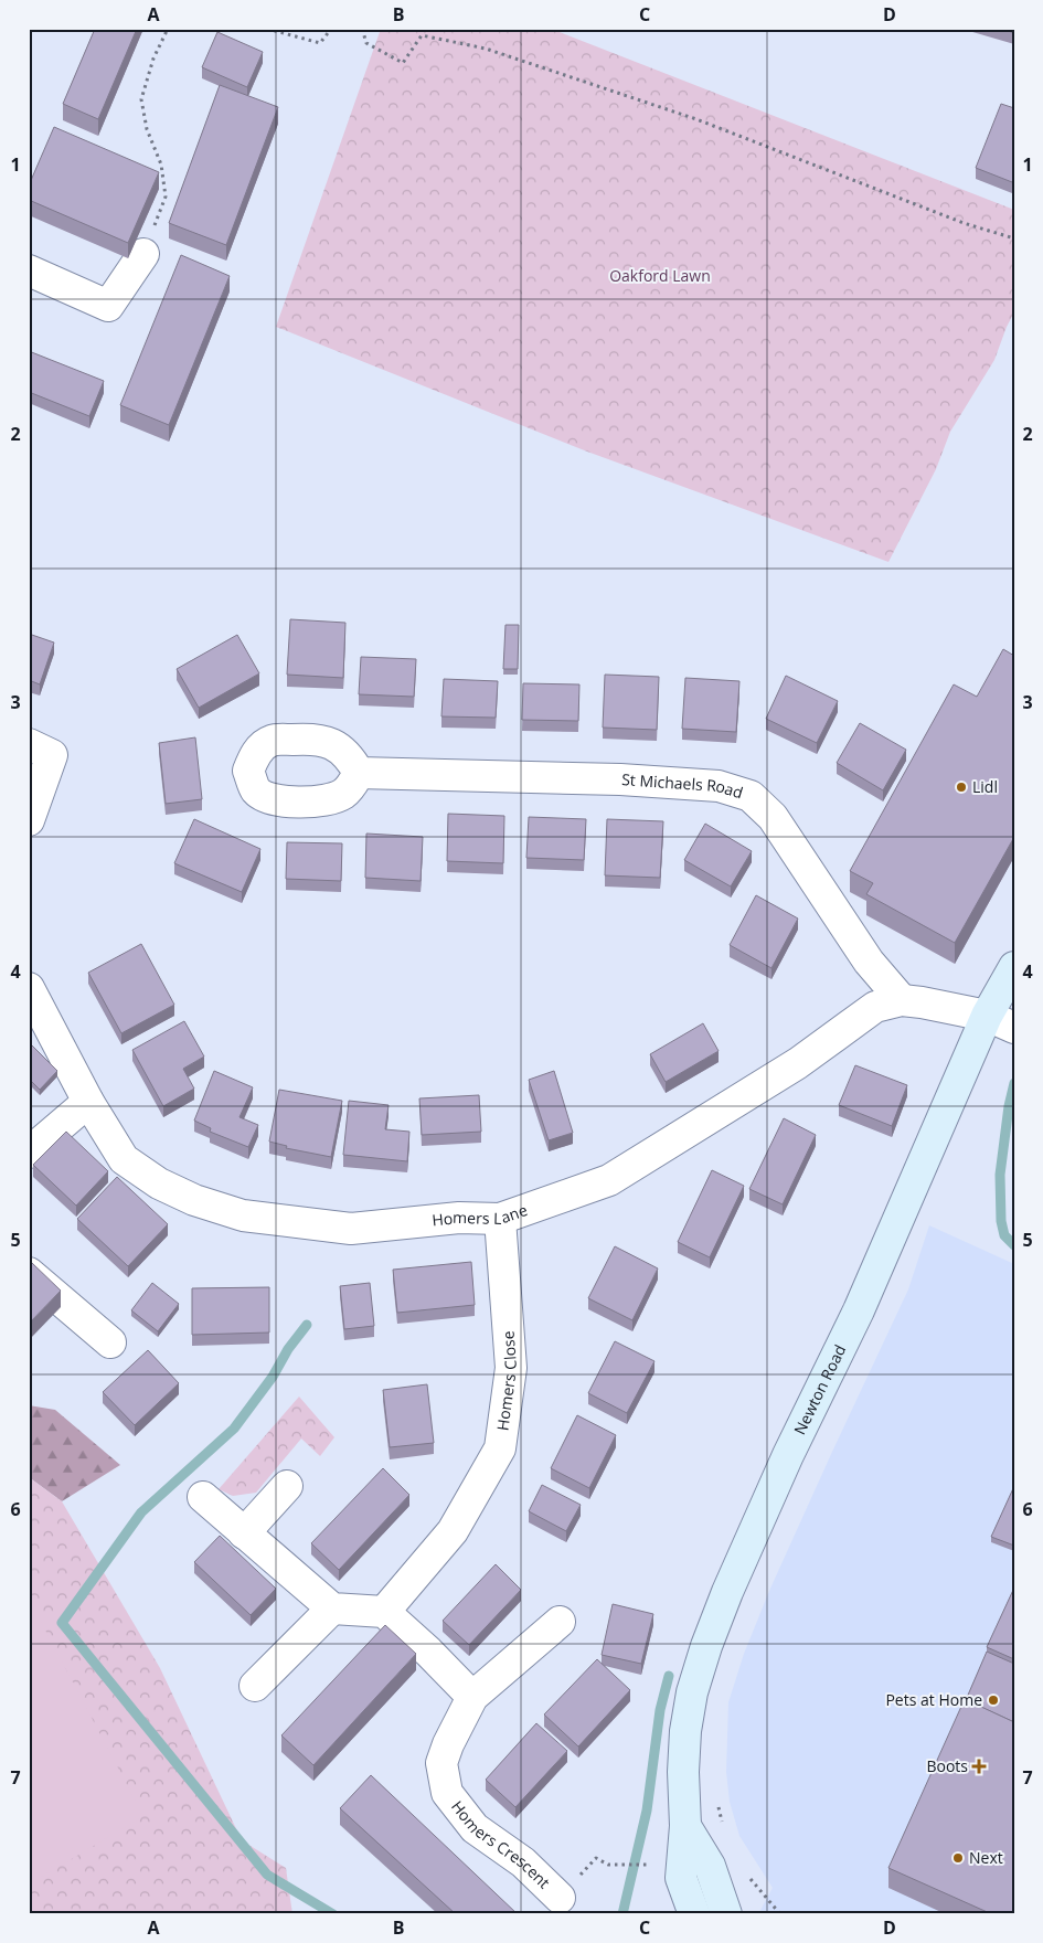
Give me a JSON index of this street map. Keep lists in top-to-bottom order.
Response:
{
  "streets": {
    "main road": ["Newton Road"],
    "street": [
      "St Michaels Road",
      "Homers Lane",
      "Homers Close",
      "Homers Crescent"
    ]
  },
  "crossings": [
    ["St Michaels Road", "Homers Lane"],
    ["Homers Lane", "Homers Close"],
    ["Homers Lane", "Newton Road"]
  ],
  "parks": ["Oakford Lawn"],
  "places": {
    "other": ["Lidl", "Pets at Home", "Next"],
    "health": ["Boots"]
  },
  "grid": {
    "columns": [
      "A",
      "B",
      "C",
      "D"
    ],
    "rows": [
      "1",
      "2",
      "3",
      "4",
      "5",
      "6",
      "7"
    ]
  }
}
